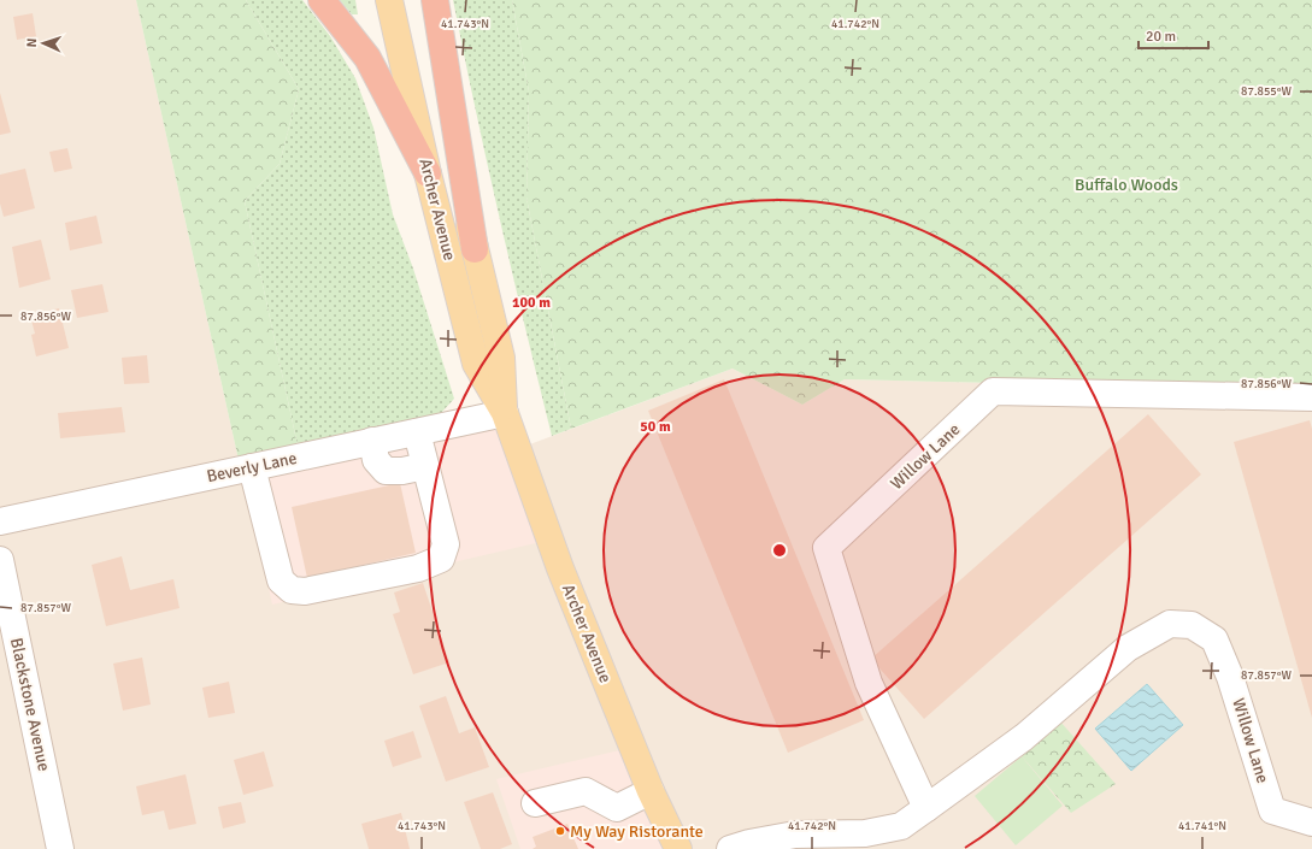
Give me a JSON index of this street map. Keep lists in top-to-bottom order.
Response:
{
  "streets": {
    "main road": ["Archer Avenue"],
    "street": ["Willow Lane", "Beverly Lane", "Blackstone Avenue"]
  },
  "crossings": [
    ["Archer Avenue", "Beverly Lane"]
  ],
  "parks": ["Buffalo Woods"],
  "places": ["My Way Ristorante"],
  "scale_bar": "20 m",
  "north": "left",
  "coordinates": [
    "41.743°N",
    "41.742°N",
    "87.855°W",
    "87.856°W",
    "87.857°W",
    "41.741°N"
  ],
  "rings": ["100 m", "50 m"]
}
